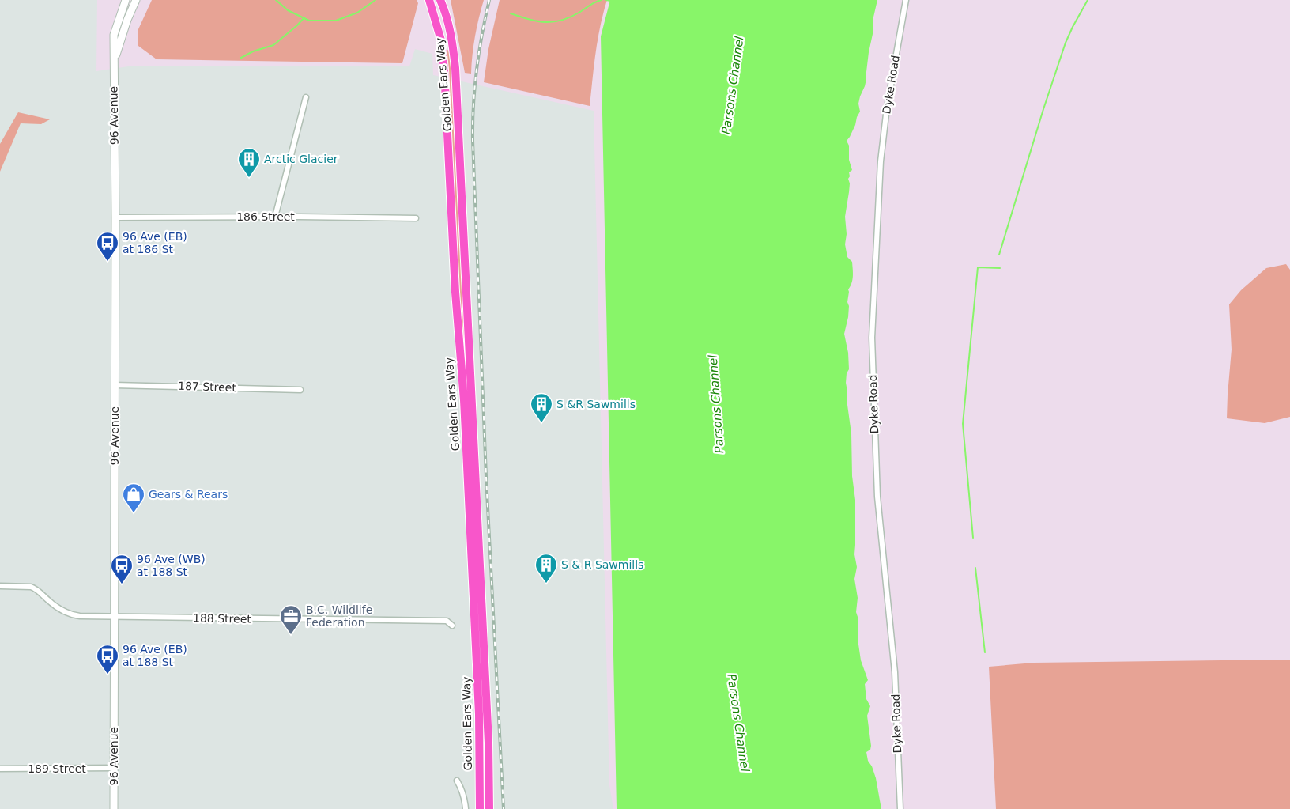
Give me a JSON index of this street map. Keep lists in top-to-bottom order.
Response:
{
  "streets": {
    "main road": ["Golden Ears Way", "96 Avenue"],
    "street": [
      "Dyke Road",
      "186 Street",
      "187 Street",
      "188 Street",
      "189 Street"
    ]
  },
  "crossings": [
    ["96 Avenue", "186 Street"],
    ["96 Avenue", "187 Street"],
    ["96 Avenue", "188 Street"],
    ["96 Avenue", "189 Street"]
  ],
  "water": ["Parsons Channel"],
  "places": {
    "building": ["Arctic Glacier", "S &R Sawmills", "S & R Sawmills"],
    "bus stop": ["96 Ave (EB) at 186 St", "96 Ave (WB) at 188 St", "96 Ave (EB) at 188 St"],
    "shop": ["Gears & Rears"],
    "office": ["B.C. Wildlife Federation"]
  }
}
